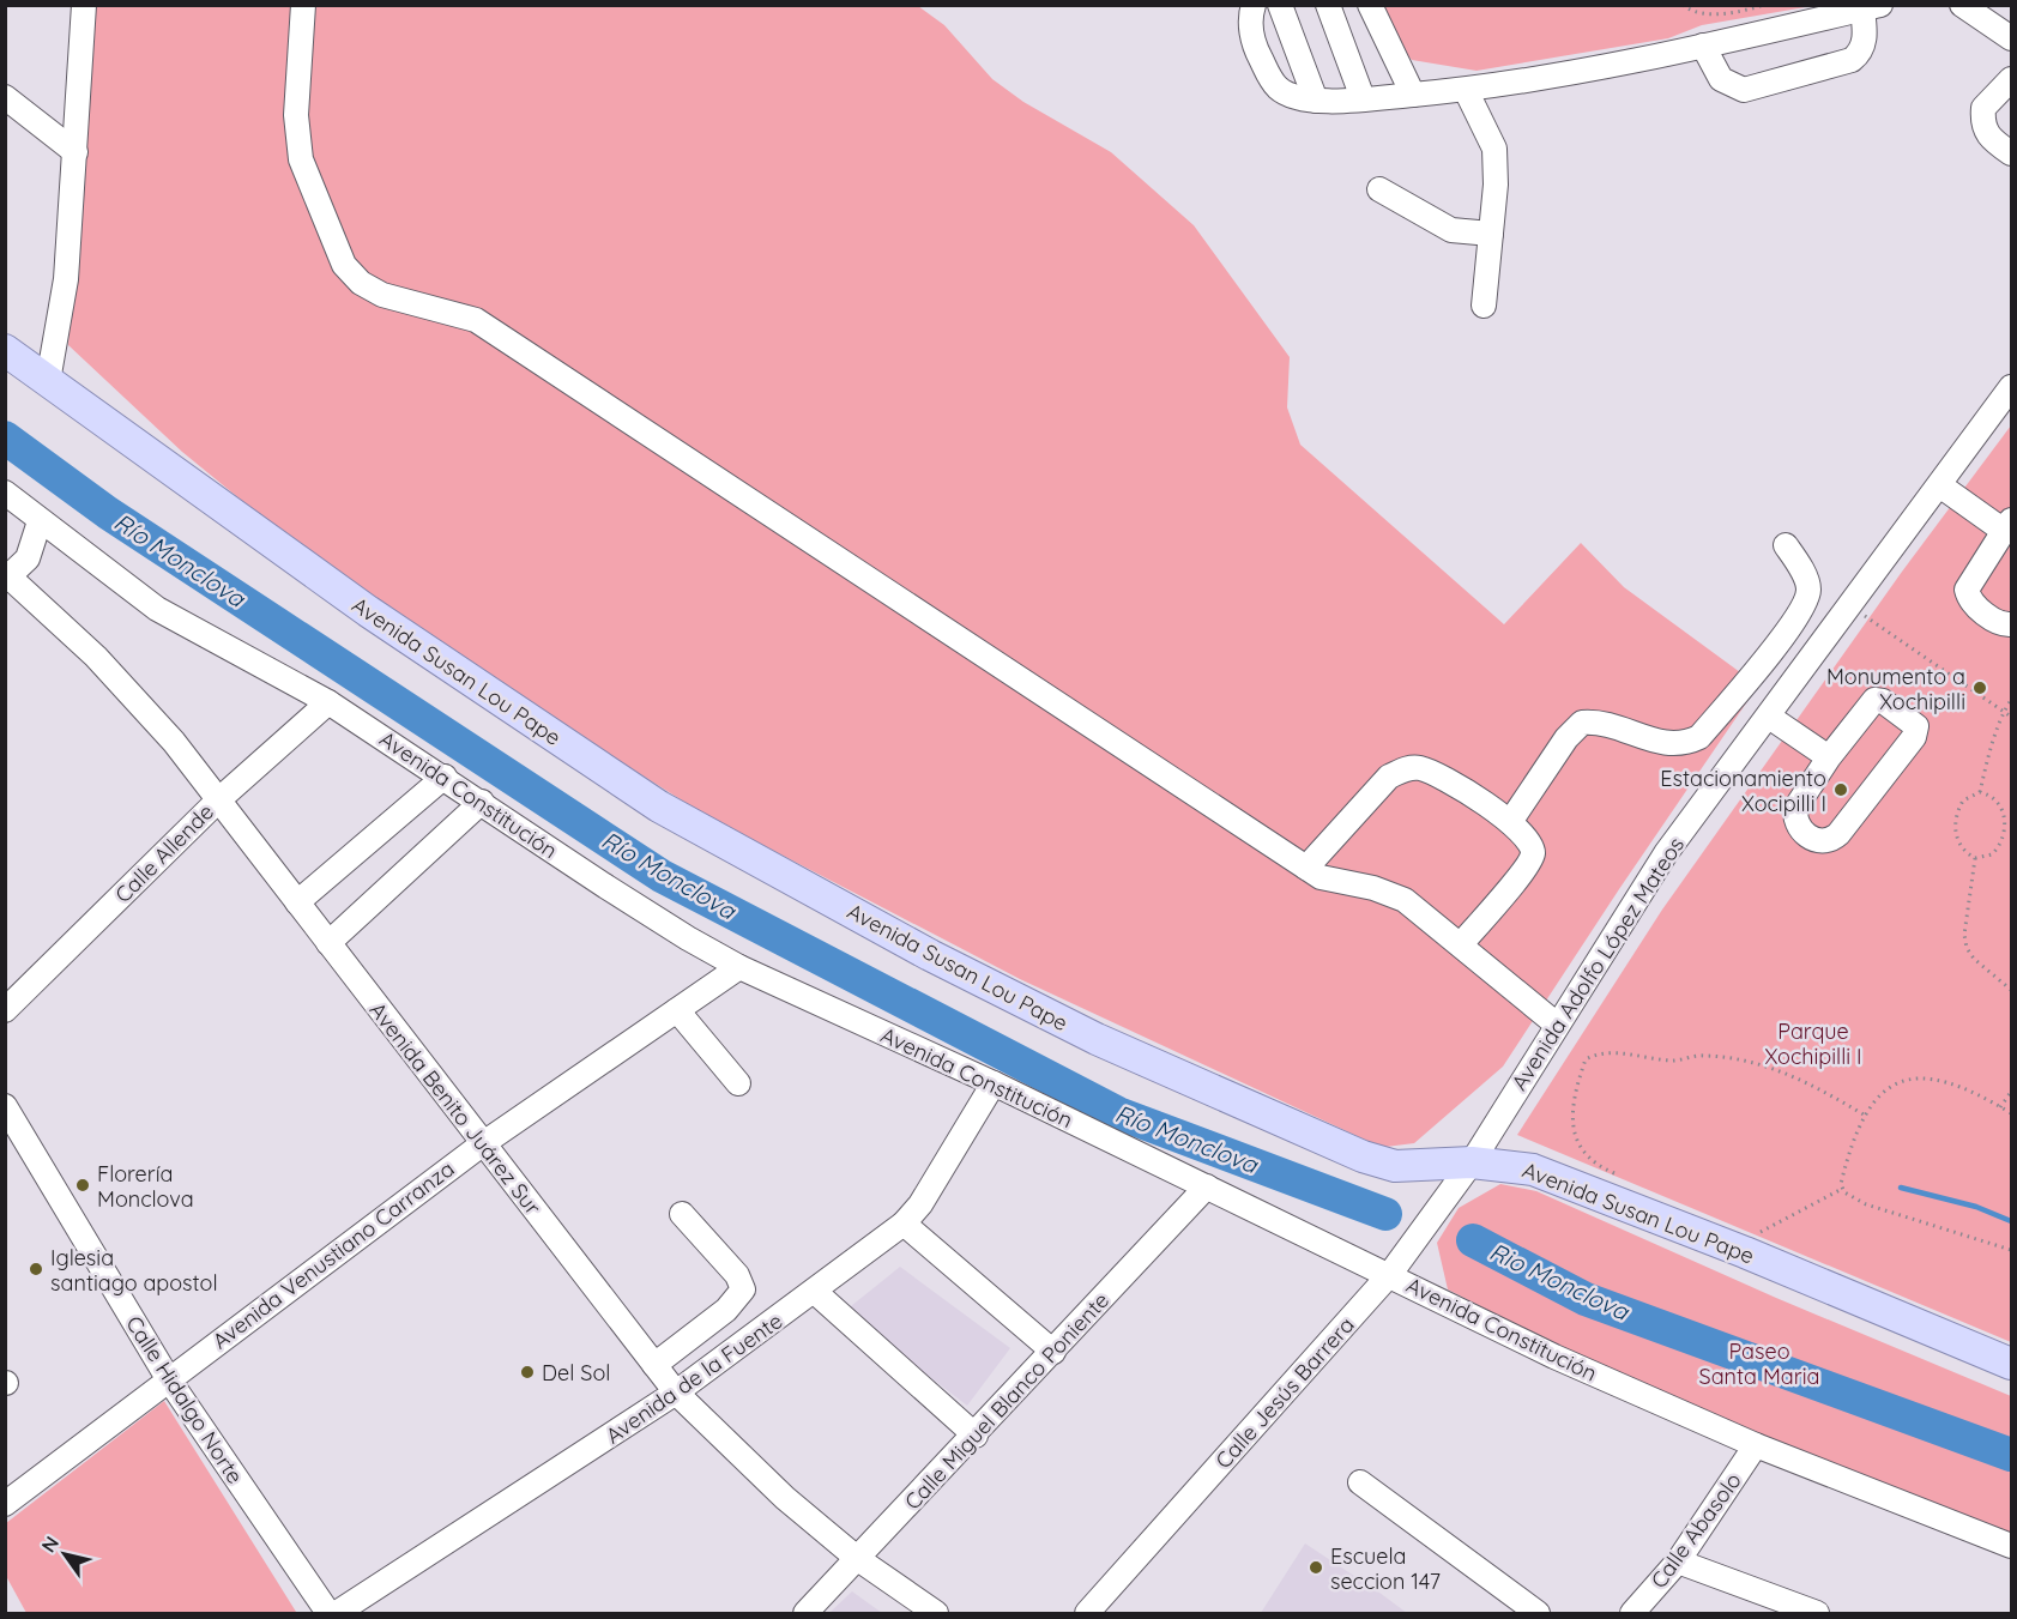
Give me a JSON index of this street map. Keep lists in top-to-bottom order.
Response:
{
  "streets": {
    "main road": ["Avenida Susan Lou Pape"],
    "street": [
      "Avenida Constitución",
      "Calle Allende",
      "Avenida Adolfo López Mateos",
      "Avenida Benito Juárez Sur",
      "Avenida Venustiano Carranza",
      "Avenida de la Fuente",
      "Calle Jesús Barrera",
      "Calle Hidalgo Norte",
      "Calle Miguel Blanco Poniente",
      "Calle Abasolo"
    ]
  },
  "crossings": [
    ["Avenida Susan Lou Pape", "Avenida Adolfo López Mateos"],
    ["Avenida Susan Lou Pape", "Calle Jesús Barrera"],
    ["Avenida Constitución", "Calle Allende"],
    ["Avenida Constitución", "Avenida Venustiano Carranza"],
    ["Avenida Constitución", "Avenida de la Fuente"],
    ["Avenida Constitución", "Calle Jesús Barrera"],
    ["Avenida Constitución", "Calle Miguel Blanco Poniente"],
    ["Avenida Constitución", "Calle Abasolo"],
    ["Calle Allende", "Avenida Benito Juárez Sur"],
    ["Avenida Adolfo López Mateos", "Calle Jesús Barrera"],
    ["Avenida Benito Juárez Sur", "Avenida Venustiano Carranza"],
    ["Avenida Benito Juárez Sur", "Avenida de la Fuente"],
    ["Avenida Benito Juárez Sur", "Calle Miguel Blanco Poniente"],
    ["Avenida Venustiano Carranza", "Calle Hidalgo Norte"]
  ],
  "water": ["Río Monclova", "Rio Monclova"],
  "parks": ["Parque Xochipilli I", "Paseo Santa Maria"],
  "places": [
    "Monumento a Xochipilli",
    "Estacionamiento Xocipilli I",
    "Florería Monclova",
    "Iglesia santiago apostol",
    "Del Sol",
    "Escuela seccion 147"
  ],
  "north": "top left"
}
